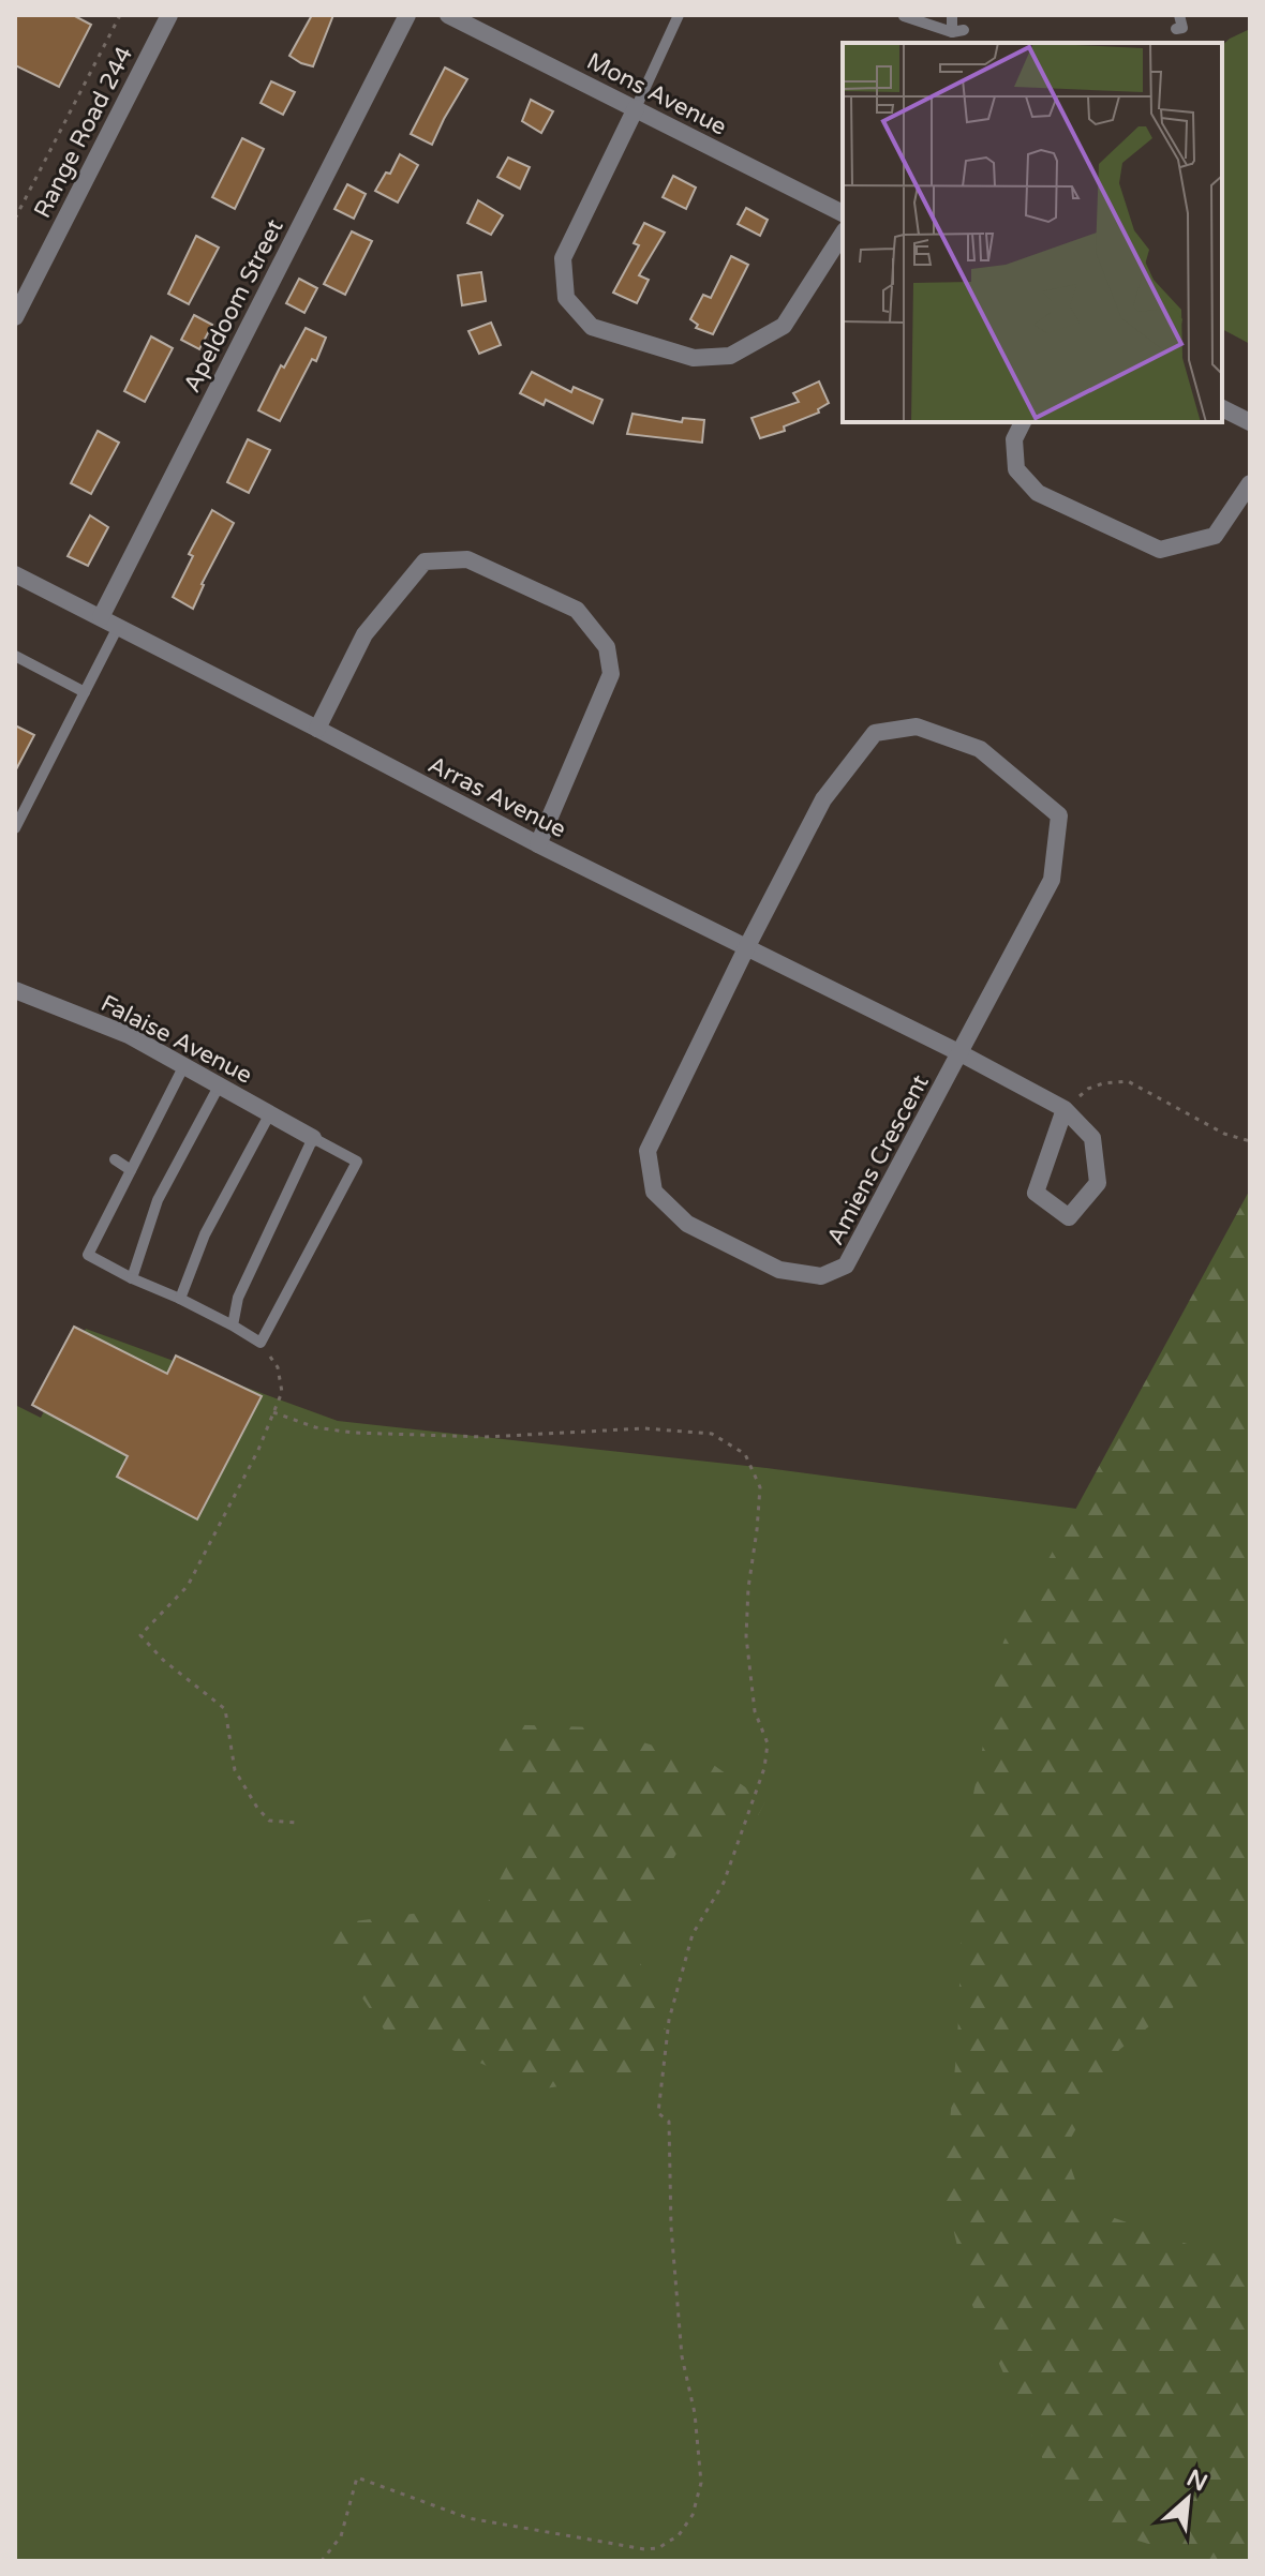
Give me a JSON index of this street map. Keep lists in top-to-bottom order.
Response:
{
  "streets": {
    "street": [
      "Mons Avenue",
      "Range Road 244",
      "Apeldoom Street",
      "Arras Avenue",
      "Falaise Avenue",
      "Amiens Crescent"
    ]
  },
  "crossings": [
    ["Apeldoom Street", "Arras Avenue"],
    ["Arras Avenue", "Amiens Crescent"]
  ],
  "north": "top right"
}
